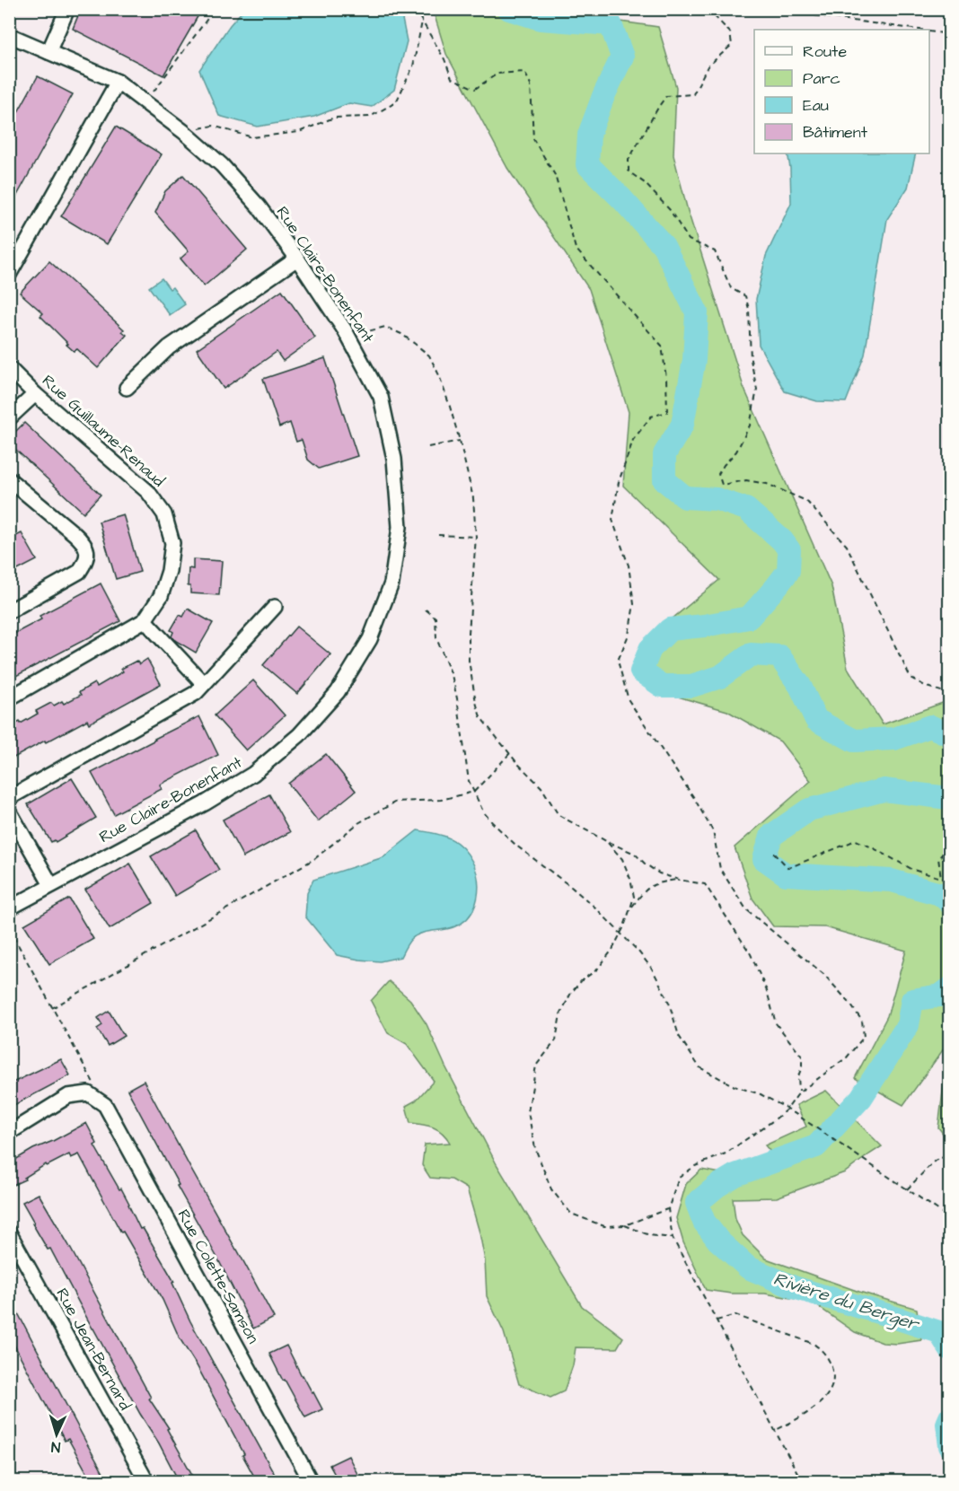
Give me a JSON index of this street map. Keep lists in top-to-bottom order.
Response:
{
  "streets": {
    "street": [
      "Rue Claire-Bonenfant",
      "Rue Guillaume-Renaud",
      "Rue Colette-Samson",
      "Rue Jean-Bernard"
    ]
  },
  "water": ["Rivière du Berger"],
  "legend": [
    "Route",
    "Parc",
    "Eau",
    "Bâtiment"
  ],
  "north": "bottom"
}
